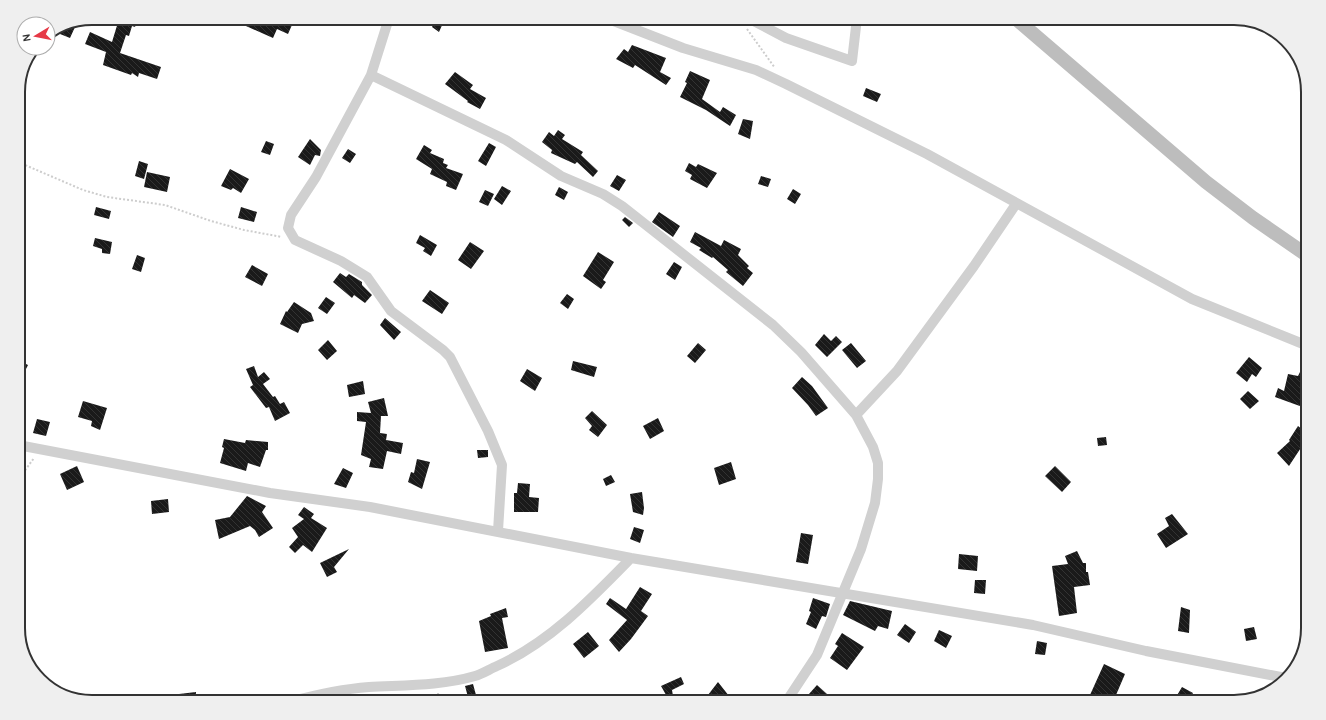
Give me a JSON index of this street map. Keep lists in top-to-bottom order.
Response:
{
  "north": "left"
}
